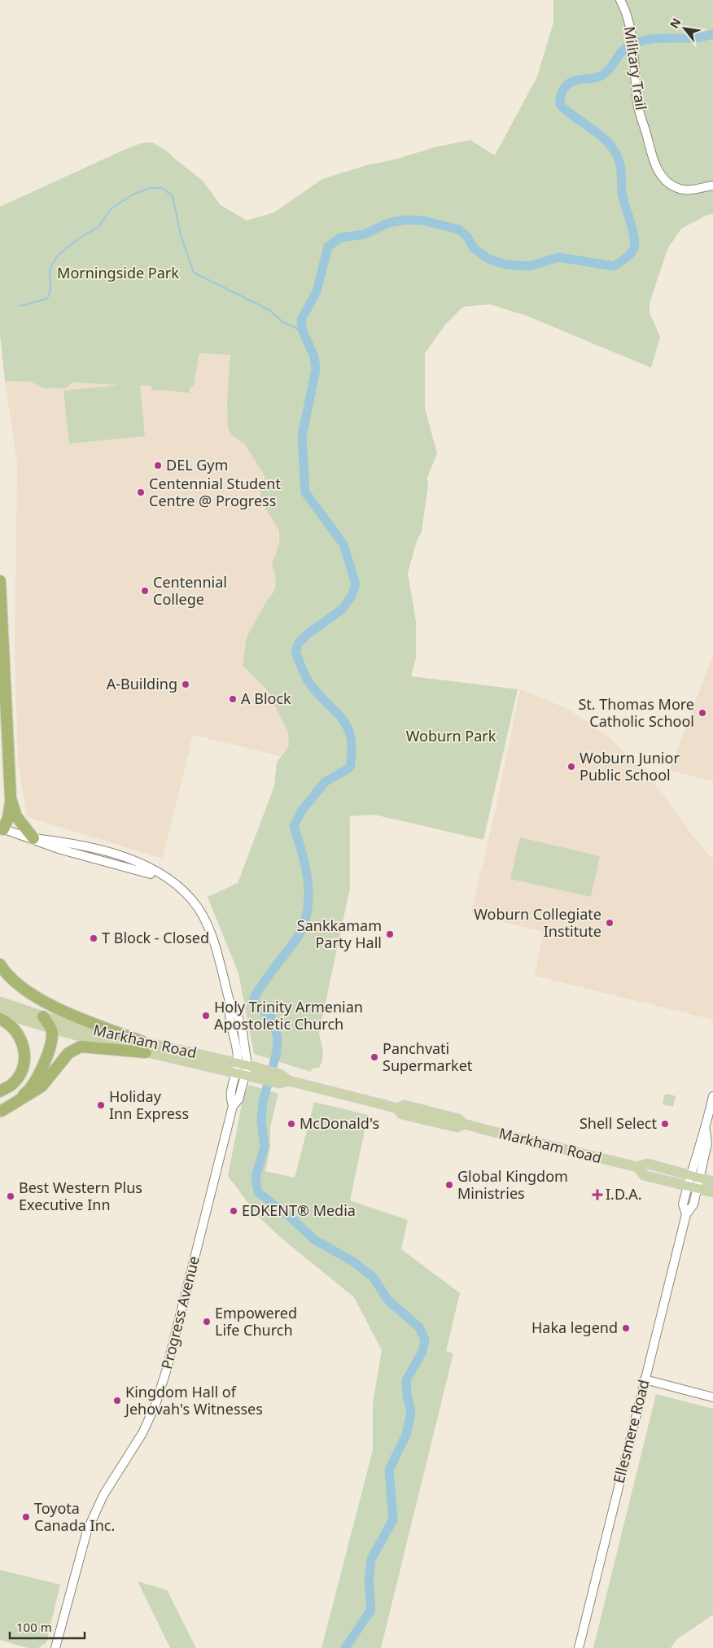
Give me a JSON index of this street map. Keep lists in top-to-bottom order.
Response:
{
  "streets": {
    "main road": [
      "Military Trail",
      "Markham Road",
      "Progress Avenue",
      "Ellesmere Road"
    ]
  },
  "crossings": [
    ["Markham Road", "Progress Avenue"],
    ["Markham Road", "Ellesmere Road"]
  ],
  "parks": ["Morningside Park", "Woburn Park"],
  "places": {
    "other": [
      "DEL Gym",
      "Centennial Student Centre @ Progress",
      "Centennial College",
      "A-Building",
      "A Block",
      "St. Thomas More Catholic School",
      "Woburn Junior Public School",
      "Woburn Collegiate Institute",
      "Sankkamam Party Hall",
      "T Block - Closed",
      "Holy Trinity Armenian Apostoletic Church",
      "Panchvati Supermarket",
      "Holiday Inn Express",
      "McDonald's",
      "Shell Select",
      "Global Kingdom Ministries",
      "Best Western Plus Executive Inn",
      "EDKENT® Media",
      "Empowered Life Church",
      "Haka legend",
      "Kingdom Hall of Jehovah's Witnesses",
      "Toyota Canada Inc."
    ],
    "health": ["I.D.A."]
  },
  "scale_bar": "100 m",
  "north": "top left"
}
